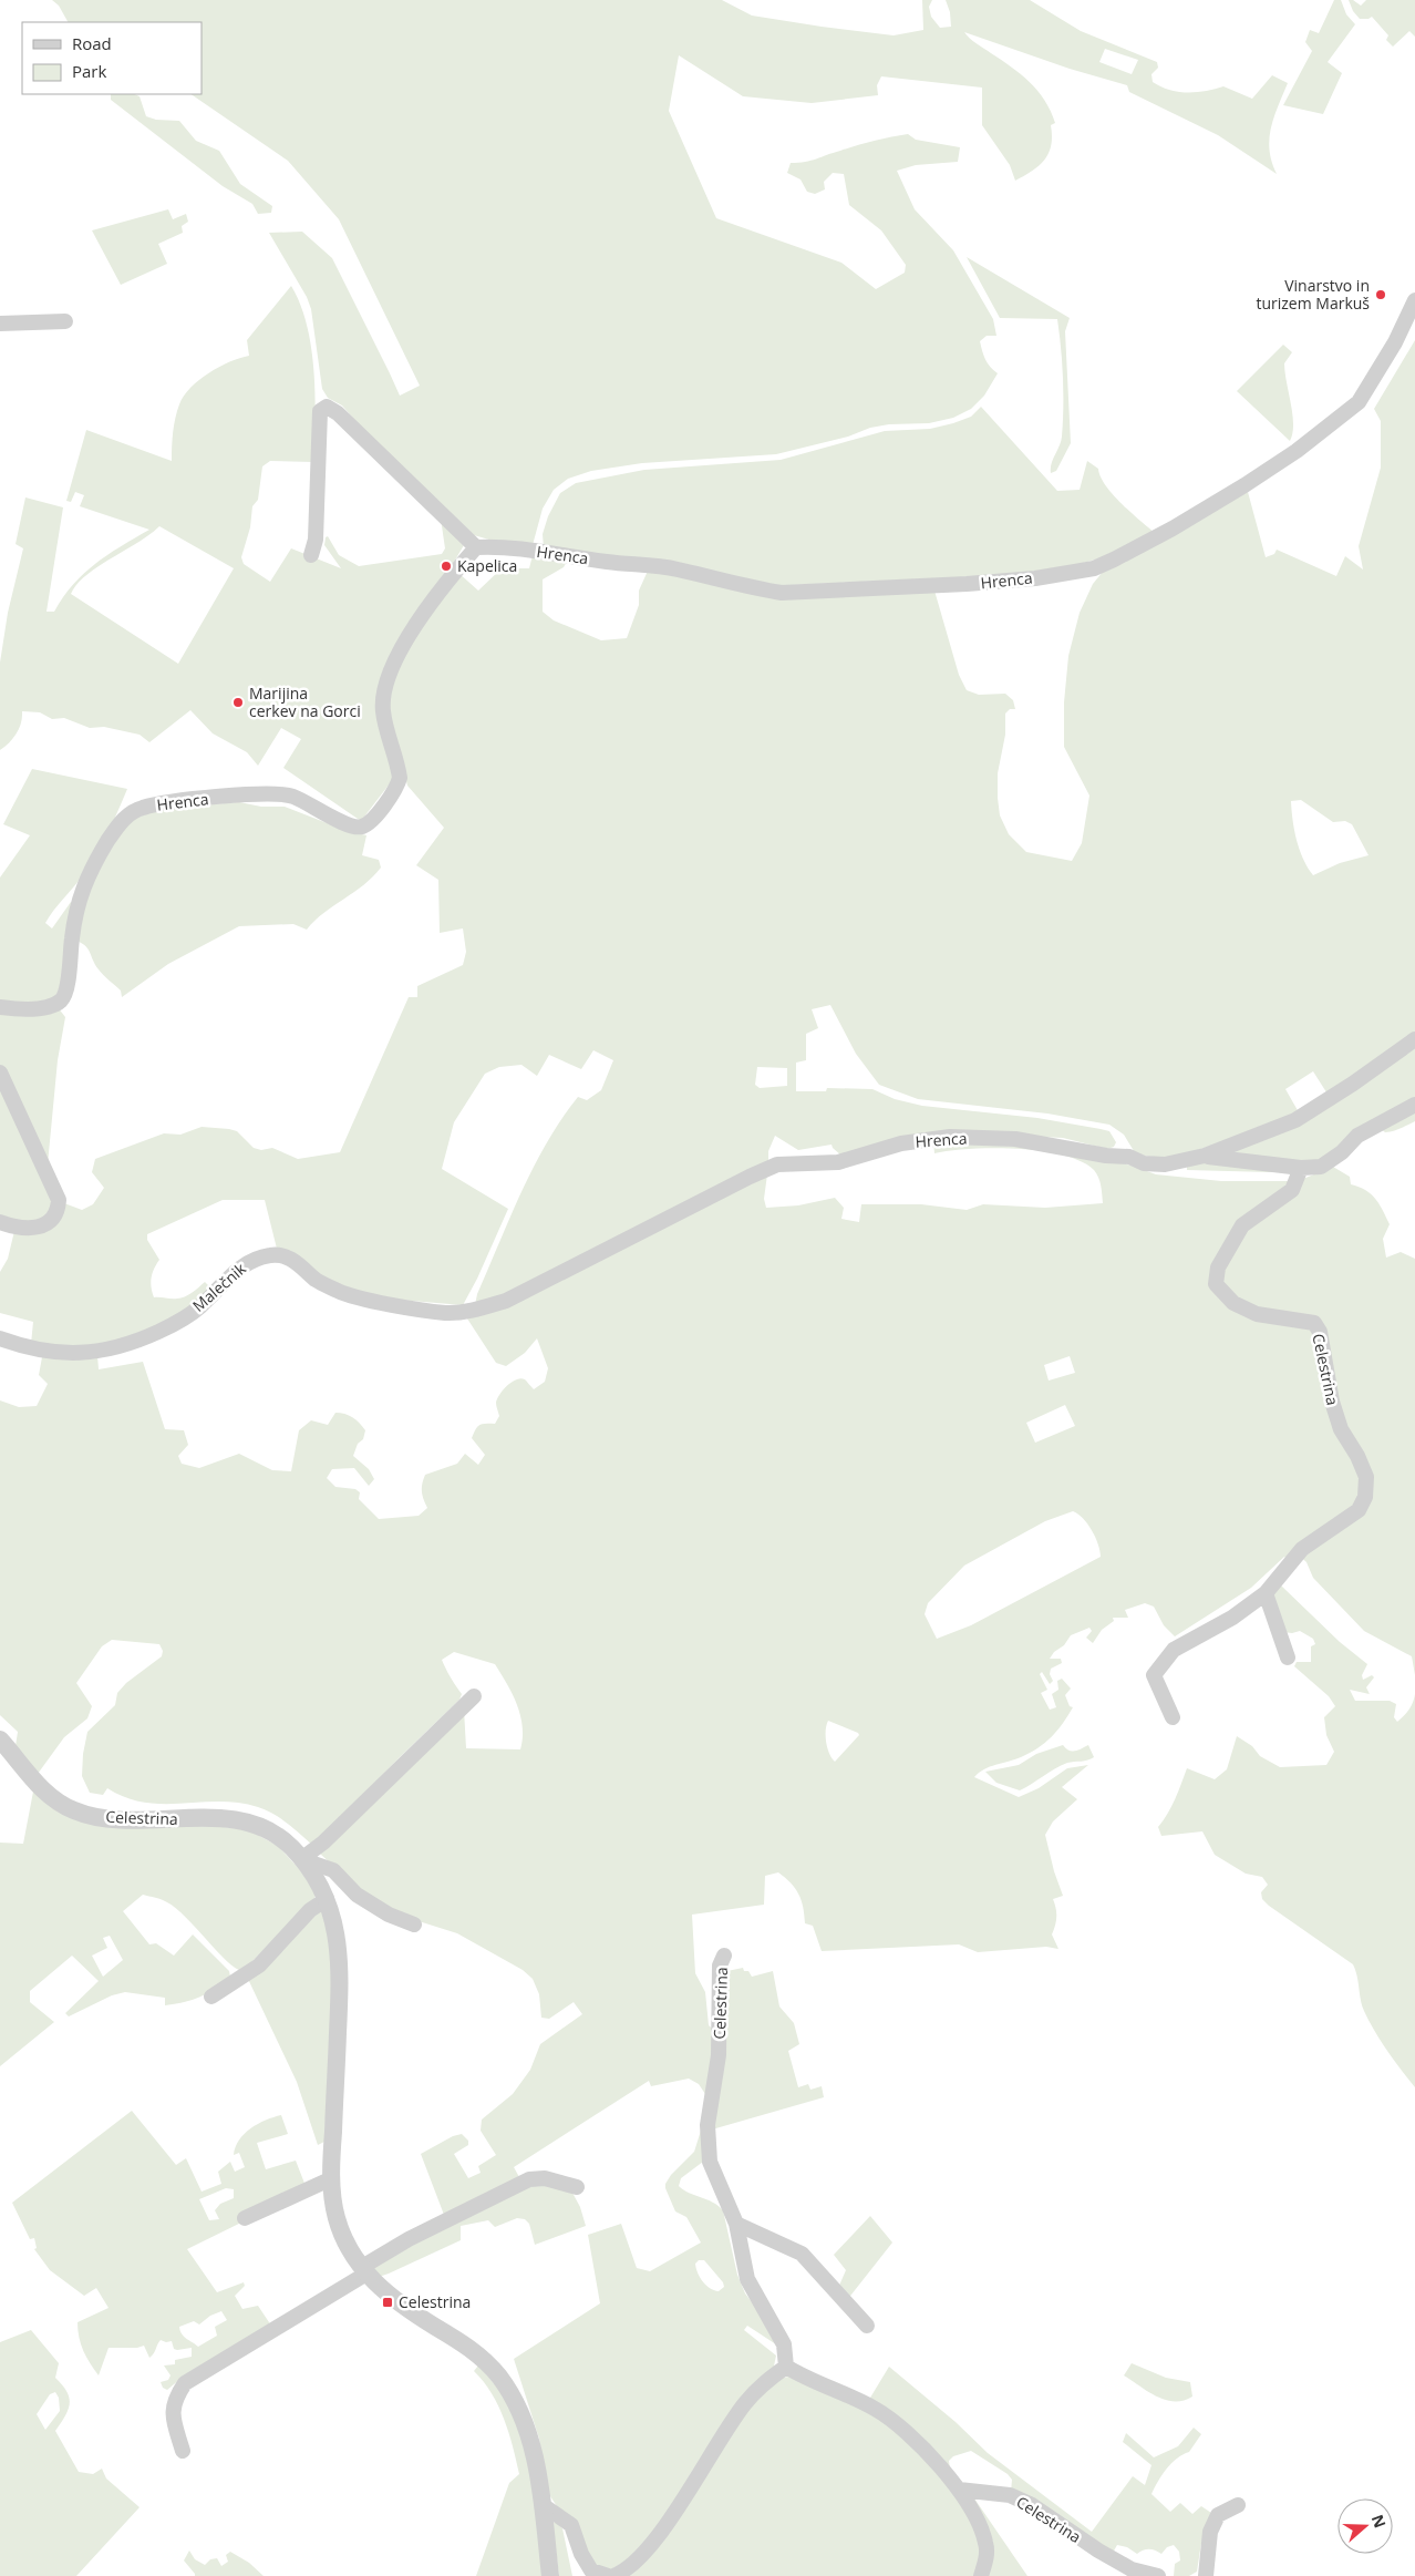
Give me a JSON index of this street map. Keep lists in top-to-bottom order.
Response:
{
  "streets": {
    "street": ["Hrenca", "Malečnik", "Celestrina"]
  },
  "crossings": [
    ["Hrenca", "Malečnik"]
  ],
  "places": {
    "other": ["Vinarstvo in turizem Markuš", "Kapelica", "Marijina cerkev na Gorci"],
    "transit": ["Celestrina"]
  },
  "legend": ["Road", "Park"],
  "north": "right"
}
